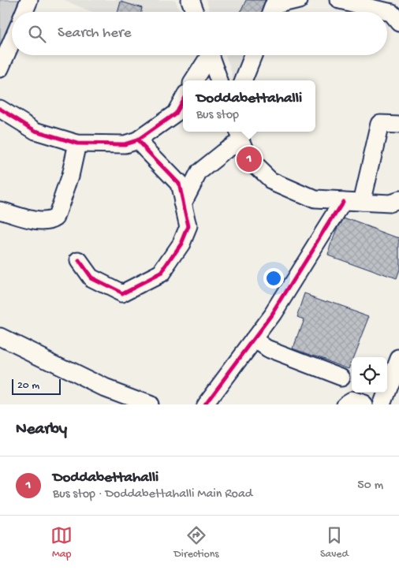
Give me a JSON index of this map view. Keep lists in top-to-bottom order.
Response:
{
  "scale_bar": "20 m",
  "page": {
    "search": "Search here",
    "popup": ["Doddabettahalli", "Bus stop"],
    "pins": "1",
    "scale": "20 m",
    "heading": "Nearby",
    "list": [
      {
        "mark": "1",
        "name": "Doddabettahalli",
        "note": "Bus stop · Doddabettahalli Main Road",
        "value": "50 m"
      }
    ],
    "nav": ["Map", "Directions", "Saved"]
  }
}
